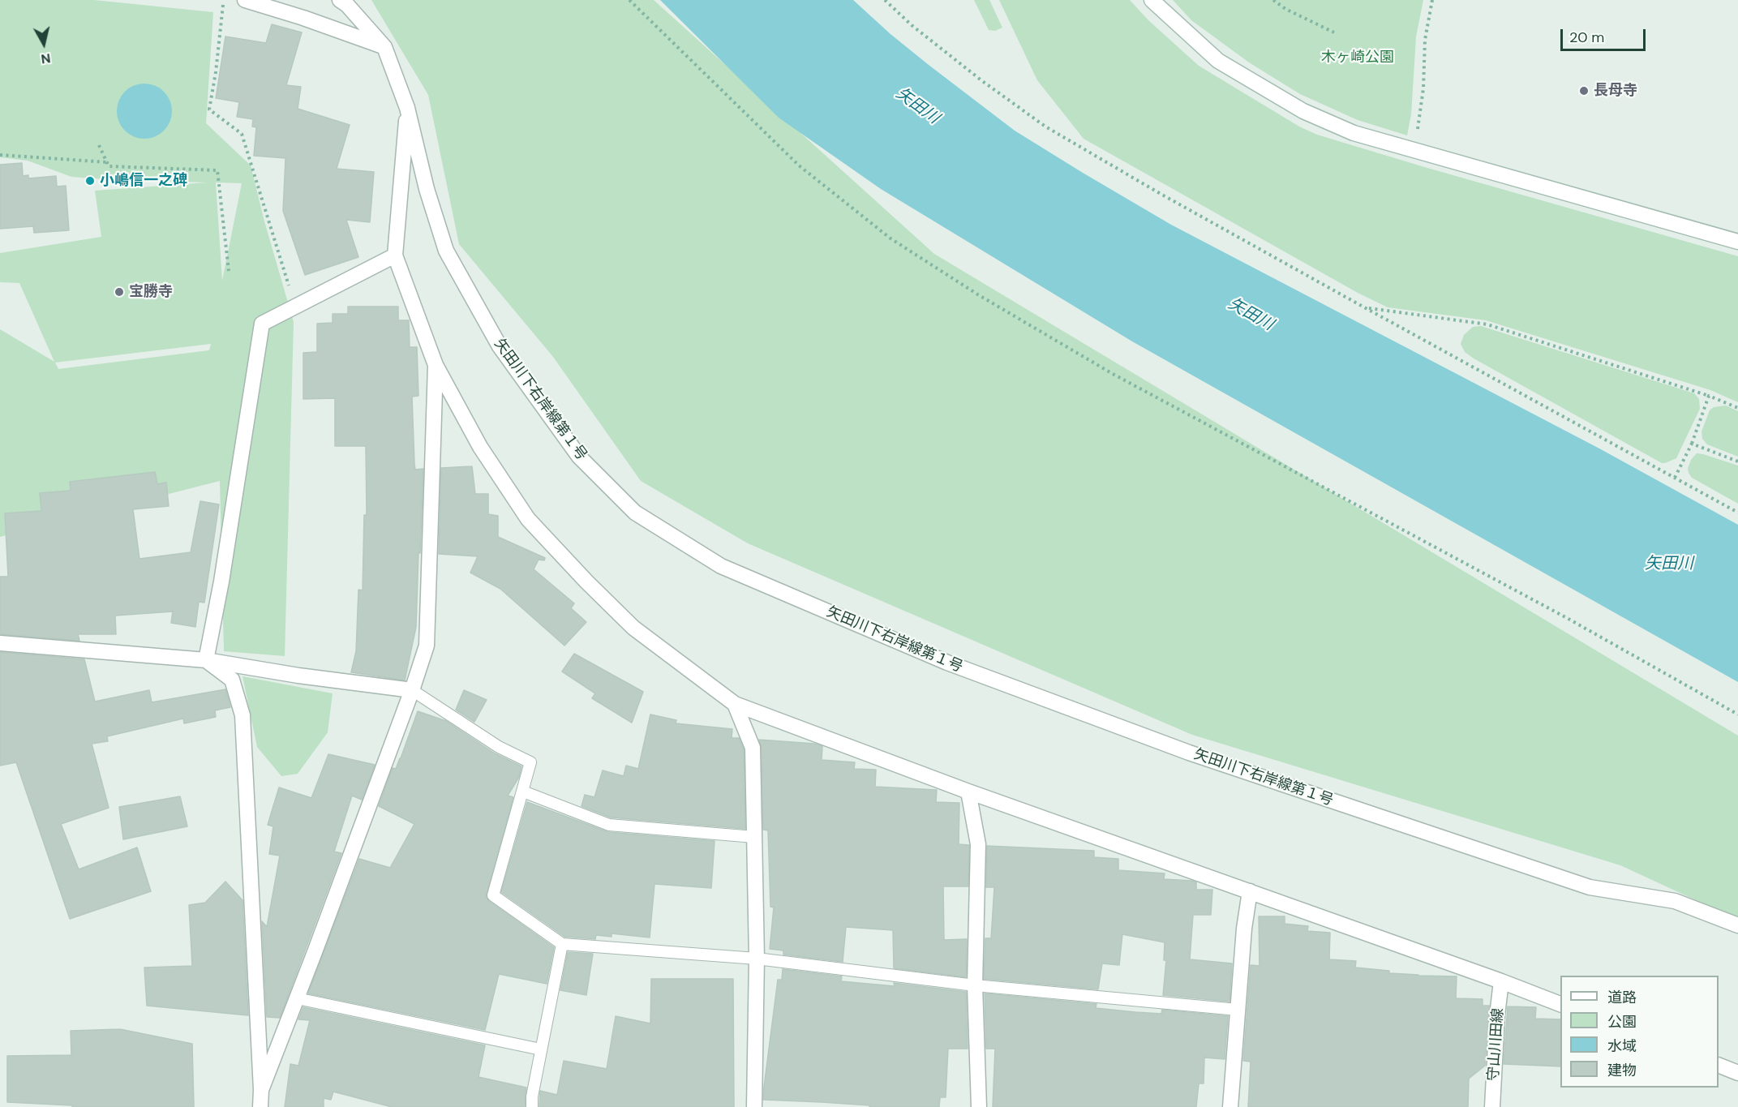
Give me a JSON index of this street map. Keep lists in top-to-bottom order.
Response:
{
  "streets": {
    "street": ["矢田川下右岸線第１号", "守山川田線"]
  },
  "water": ["矢田川"],
  "parks": ["木ヶ崎公園"],
  "places": ["長母寺", "小嶋信一之碑", "宝勝寺"],
  "legend": [
    "道路",
    "公園",
    "水域",
    "建物"
  ],
  "scale_bar": "20 m",
  "north": "bottom"
}
